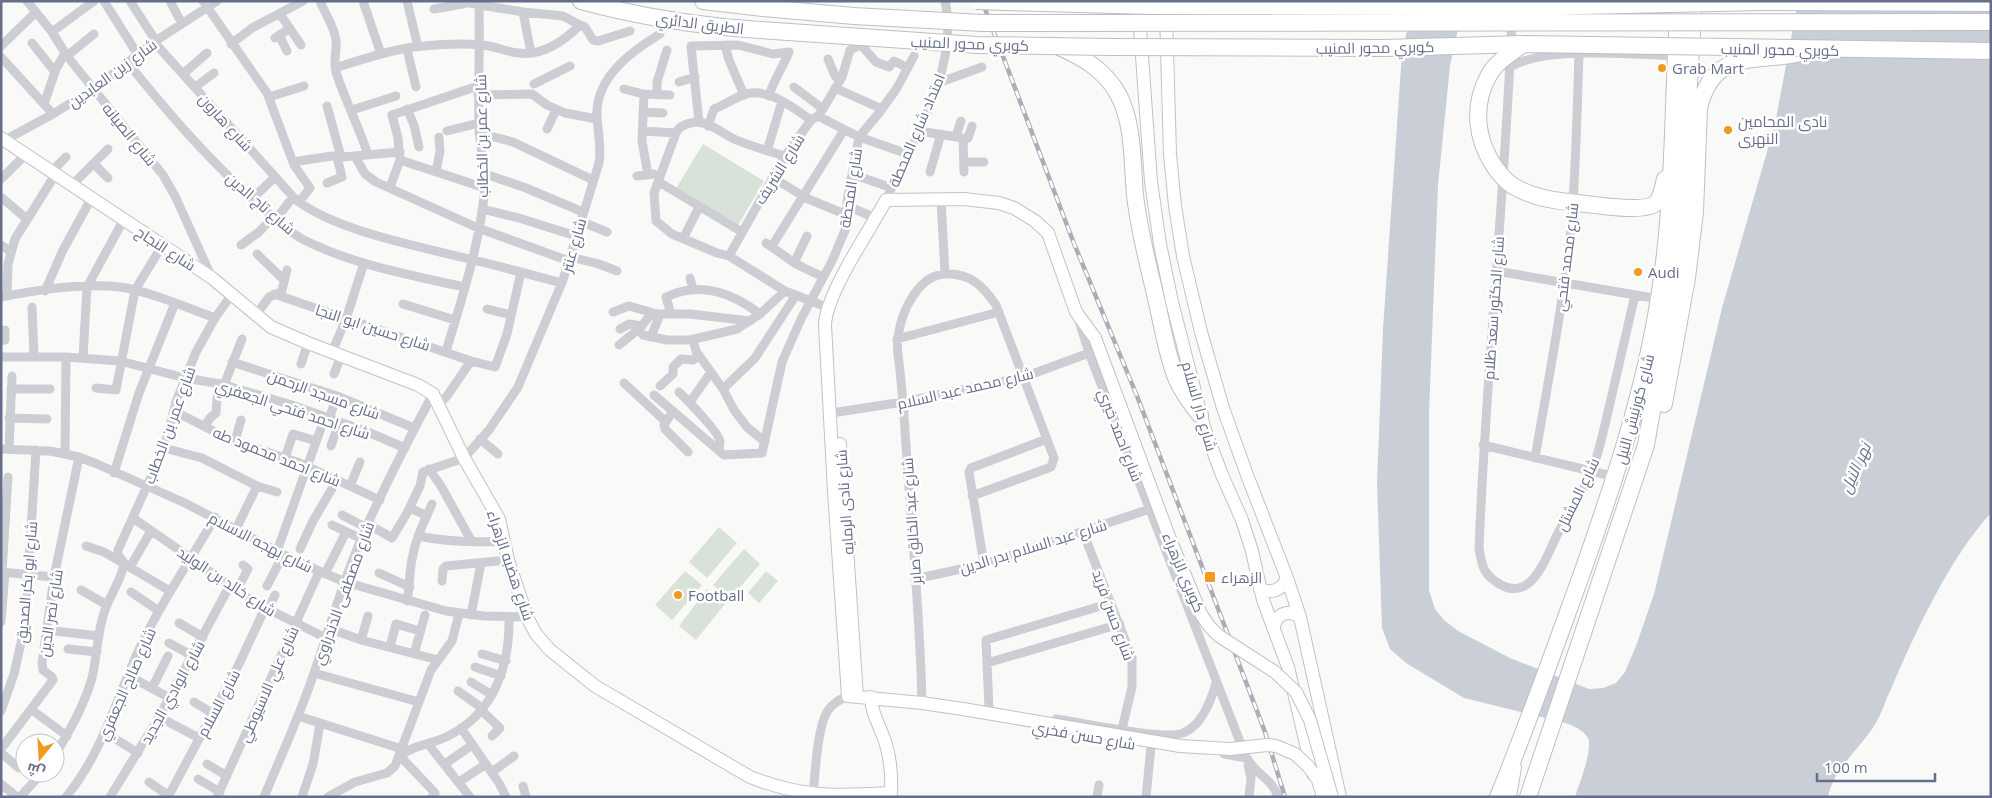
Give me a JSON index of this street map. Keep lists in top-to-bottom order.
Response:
{
  "streets": {
    "highway": ["الطريق الدائري", "كوبري محور المنيب", "شارع كورنيش النيل"],
    "main road": [
      "شارع النجاح",
      "شارع دار السلام",
      "شارع احمد خيري",
      "شارع نادى الرمايه",
      "شارع هضبه الزهراء",
      "كوبري الزهراء"
    ],
    "street": [
      "شارع زين العابدين",
      "شارع هارون",
      "امتداد شارع المحطة",
      "شارع الصيانه",
      "شارع عمر بن الخطاب",
      "شارع الشريف",
      "شارع المحطة",
      "شارع تاج الدين",
      "شارع عنتر",
      "شارع محمد فتحي",
      "شارع الدكتور سعد ظلام",
      "شارع حسين ابو النجا",
      "شارع محمد عبد السلام",
      "شارع مسجد الرحمن",
      "شارع احمد فتحي الجعفري",
      "شارع احمد محمود طه",
      "شارع المشتل",
      "شارع عبد الخالق صابر",
      "شارع بهجه الاسلام",
      "شارع عبد السلام بدر الدين",
      "شارع خالد بن الوليد",
      "شارع ابو بكر الصديق",
      "شارع مصطفى الدندراوي",
      "شارع نصر الدين",
      "شارع حسن فريد",
      "شارع صالح الجعفري",
      "شارع علي الاسيوطي",
      "شارع الوادي الجديد",
      "شارع السلام",
      "شارع حسن فخري"
    ]
  },
  "crossings": [
    ["الطريق الدائري", "كوبري محور المنيب"],
    ["شارع زين العابدين", "شارع هارون"],
    ["شارع زين العابدين", "شارع الصيانه"],
    ["شارع زين العابدين", "شارع تاج الدين"],
    ["شارع زين العابدين", "شارع النجاح"],
    ["شارع هارون", "شارع عمر بن الخطاب"],
    ["شارع هارون", "شارع عنتر"],
    ["امتداد شارع المحطة", "شارع احمد خيري"],
    ["امتداد شارع المحطة", "شارع نادى الرمايه"],
    ["شارع الصيانه", "شارع النجاح"],
    ["شارع عمر بن الخطاب", "شارع تاج الدين"],
    ["شارع عمر بن الخطاب", "شارع النجاح"],
    ["شارع عمر بن الخطاب", "شارع حسين ابو النجا"],
    ["شارع عمر بن الخطاب", "شارع احمد فتحي الجعفري"],
    ["شارع عمر بن الخطاب", "شارع احمد محمود طه"],
    ["شارع عمر بن الخطاب", "شارع بهجه الاسلام"],
    ["شارع عمر بن الخطاب", "شارع خالد بن الوليد"],
    ["شارع الشريف", "شارع المحطة"],
    ["شارع عنتر", "شارع هضبه الزهراء"],
    ["شارع الدكتور سعد ظلام", "شارع المشتل"],
    ["شارع حسين ابو النجا", "شارع مصطفى الدندراوي"],
    ["شارع محمد عبد السلام", "شارع احمد خيري"],
    ["شارع محمد عبد السلام", "شارع نادى الرمايه"],
    ["شارع محمد عبد السلام", "شارع عبد الخالق صابر"],
    ["شارع مسجد الرحمن", "شارع مصطفى الدندراوي"],
    ["شارع احمد فتحي الجعفري", "شارع مصطفى الدندراوي"],
    ["شارع احمد خيري", "شارع نادى الرمايه"],
    ["شارع احمد خيري", "شارع عبد السلام بدر الدين"],
    ["شارع احمد خيري", "كوبري الزهراء"],
    ["شارع احمد خيري", "شارع حسن فخري"],
    ["شارع احمد محمود طه", "شارع مصطفى الدندراوي"],
    ["شارع عبد الخالق صابر", "شارع عبد السلام بدر الدين"],
    ["شارع عبد الخالق صابر", "شارع حسن فخري"],
    ["شارع بهجه الاسلام", "شارع هضبه الزهراء"],
    ["شارع بهجه الاسلام", "شارع ابو بكر الصديق"],
    ["شارع بهجه الاسلام", "شارع مصطفى الدندراوي"],
    ["شارع بهجه الاسلام", "شارع نصر الدين"],
    ["شارع بهجه الاسلام", "شارع صالح الجعفري"],
    ["شارع بهجه الاسلام", "شارع علي الاسيوطي"],
    ["شارع عبد السلام بدر الدين", "شارع حسن فريد"],
    ["شارع هضبه الزهراء", "شارع مصطفى الدندراوي"],
    ["شارع خالد بن الوليد", "شارع مصطفى الدندراوي"],
    ["شارع خالد بن الوليد", "شارع صالح الجعفري"],
    ["شارع خالد بن الوليد", "شارع علي الاسيوطي"],
    ["شارع خالد بن الوليد", "شارع الوادي الجديد"],
    ["شارع خالد بن الوليد", "شارع السلام"],
    ["شارع حسن فريد", "شارع حسن فخري"]
  ],
  "water": ["نهر النيل"],
  "places": {
    "other": [
      "Grab Mart",
      "نادى المحامين النهرى",
      "Audi",
      "Football"
    ],
    "transit": ["الزهراء"]
  },
  "scale_bar": "100 m",
  "north": "bottom"
}
